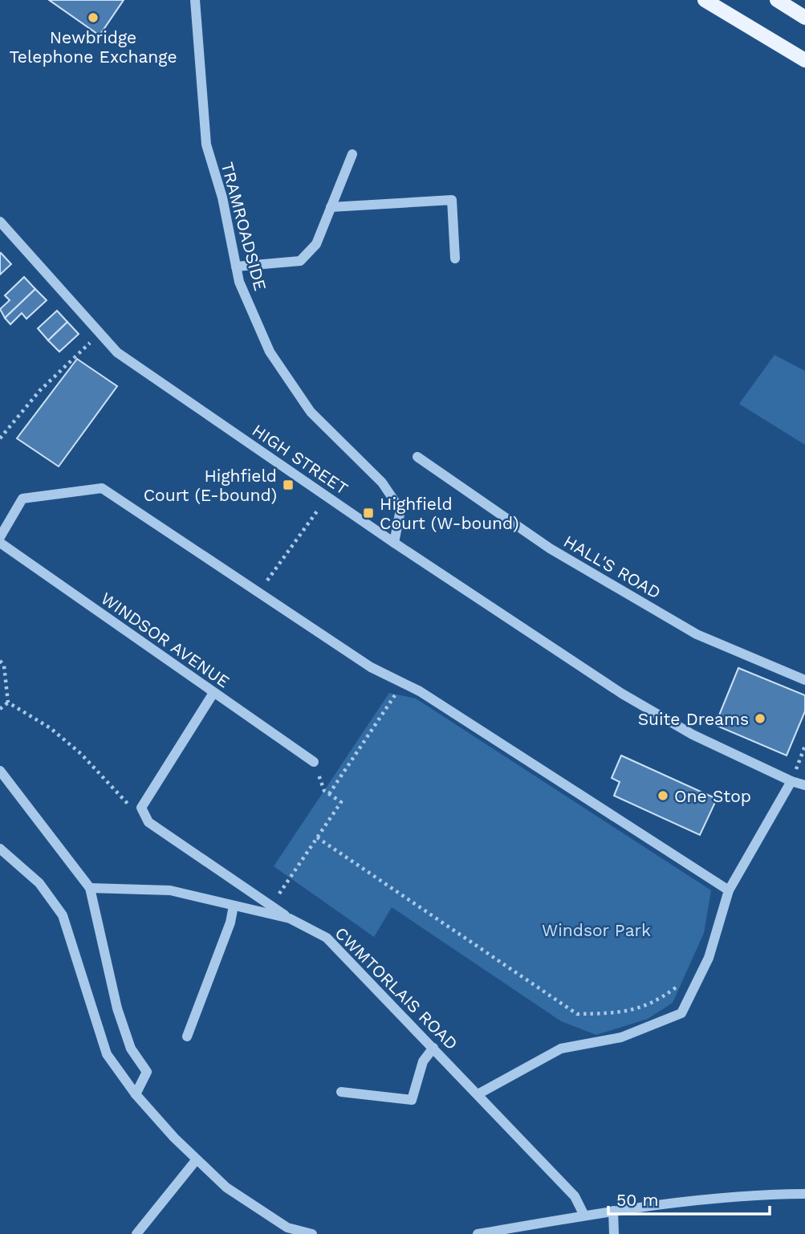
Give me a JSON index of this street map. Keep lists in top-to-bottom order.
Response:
{
  "streets": {
    "street": [
      "TRAMROADSIDE",
      "HIGH STREET",
      "HALL'S ROAD",
      "WINDSOR AVENUE",
      "CWMTORLAIS ROAD"
    ]
  },
  "crossings": [
    ["TRAMROADSIDE", "HIGH STREET"]
  ],
  "parks": ["Windsor Park"],
  "places": {
    "other": ["Newbridge Telephone Exchange", "Suite Dreams", "One Stop"],
    "transit": ["Highfield Court (E-bound)", "Highfield Court (W-bound)"]
  },
  "scale_bar": "50 m"
}
